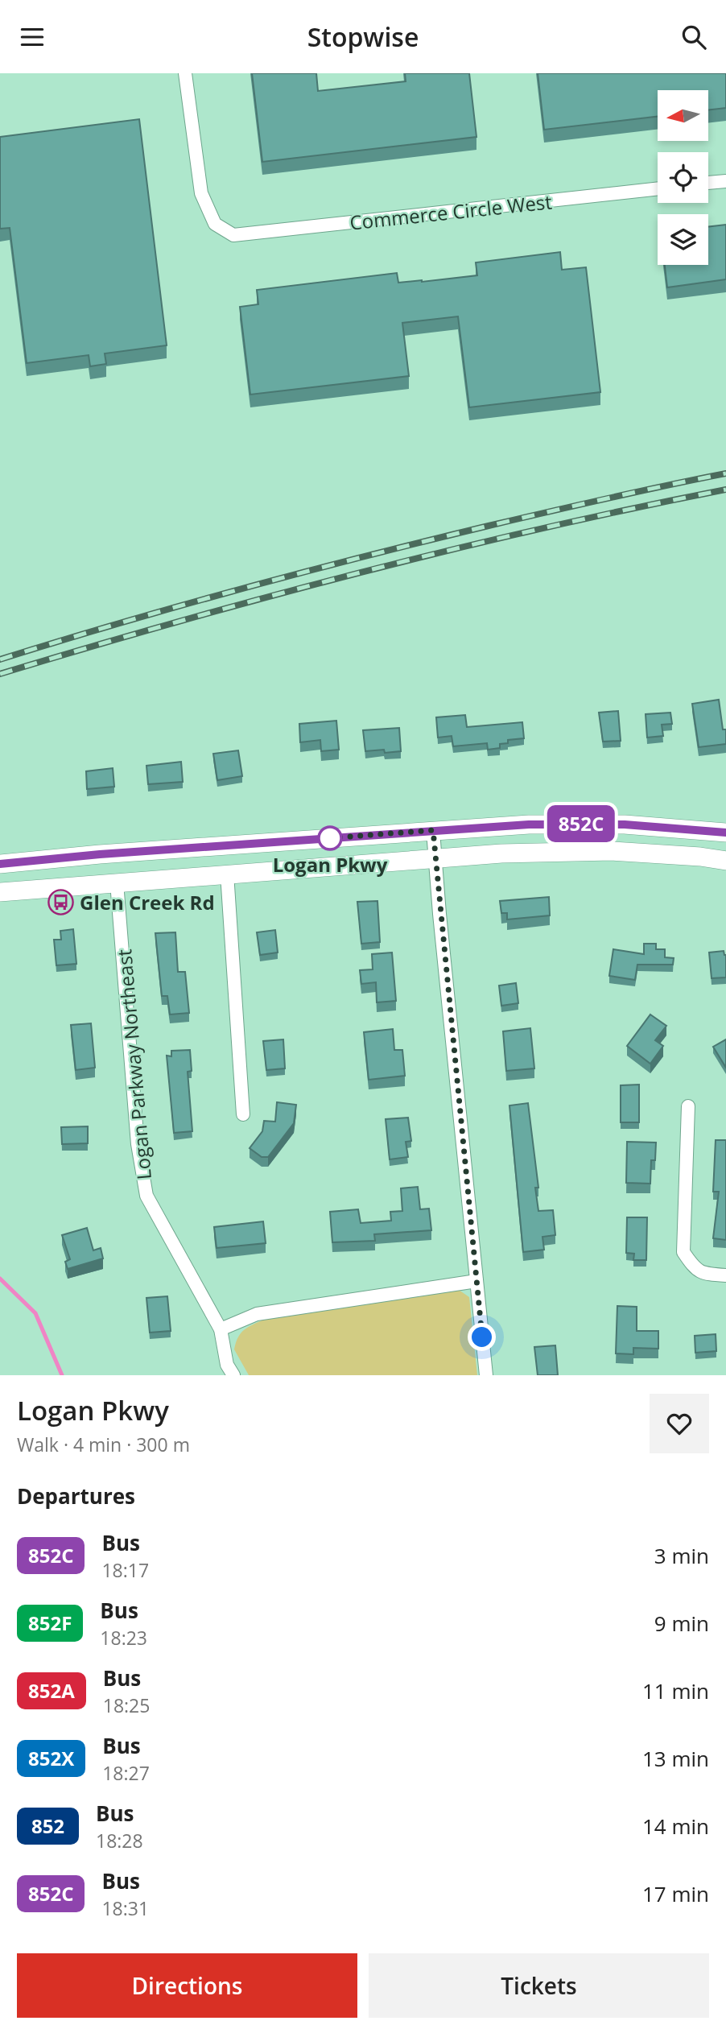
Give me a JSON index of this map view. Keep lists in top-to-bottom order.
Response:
{
  "streets": {
    "street": ["Commerce Circle West", "Logan Parkway Northeast"]
  },
  "places": {
    "other": ["Logan Pkwy"],
    "bus stop": ["Glen Creek Rd"]
  },
  "lines": ["bus line 852C"],
  "north": "left",
  "page": {
    "header": "Stopwise",
    "on_map": "852C",
    "heading": [
      ["Logan Pkwy", "Walk · 4 min · 300 m"],
      "Departures"
    ],
    "list": [
      {
        "mark": "852C",
        "name": "Bus",
        "note": "18:17",
        "value": "3 min"
      },
      {
        "mark": "852F",
        "name": "Bus",
        "note": "18:23",
        "value": "9 min"
      },
      {
        "mark": "852A",
        "name": "Bus",
        "note": "18:25",
        "value": "11 min"
      },
      {
        "mark": "852X",
        "name": "Bus",
        "note": "18:27",
        "value": "13 min"
      },
      {
        "mark": "852",
        "name": "Bus",
        "note": "18:28",
        "value": "14 min"
      },
      {
        "mark": "852C",
        "name": "Bus",
        "note": "18:31",
        "value": "17 min"
      }
    ],
    "buttons": ["Directions", "Tickets"]
  }
}
